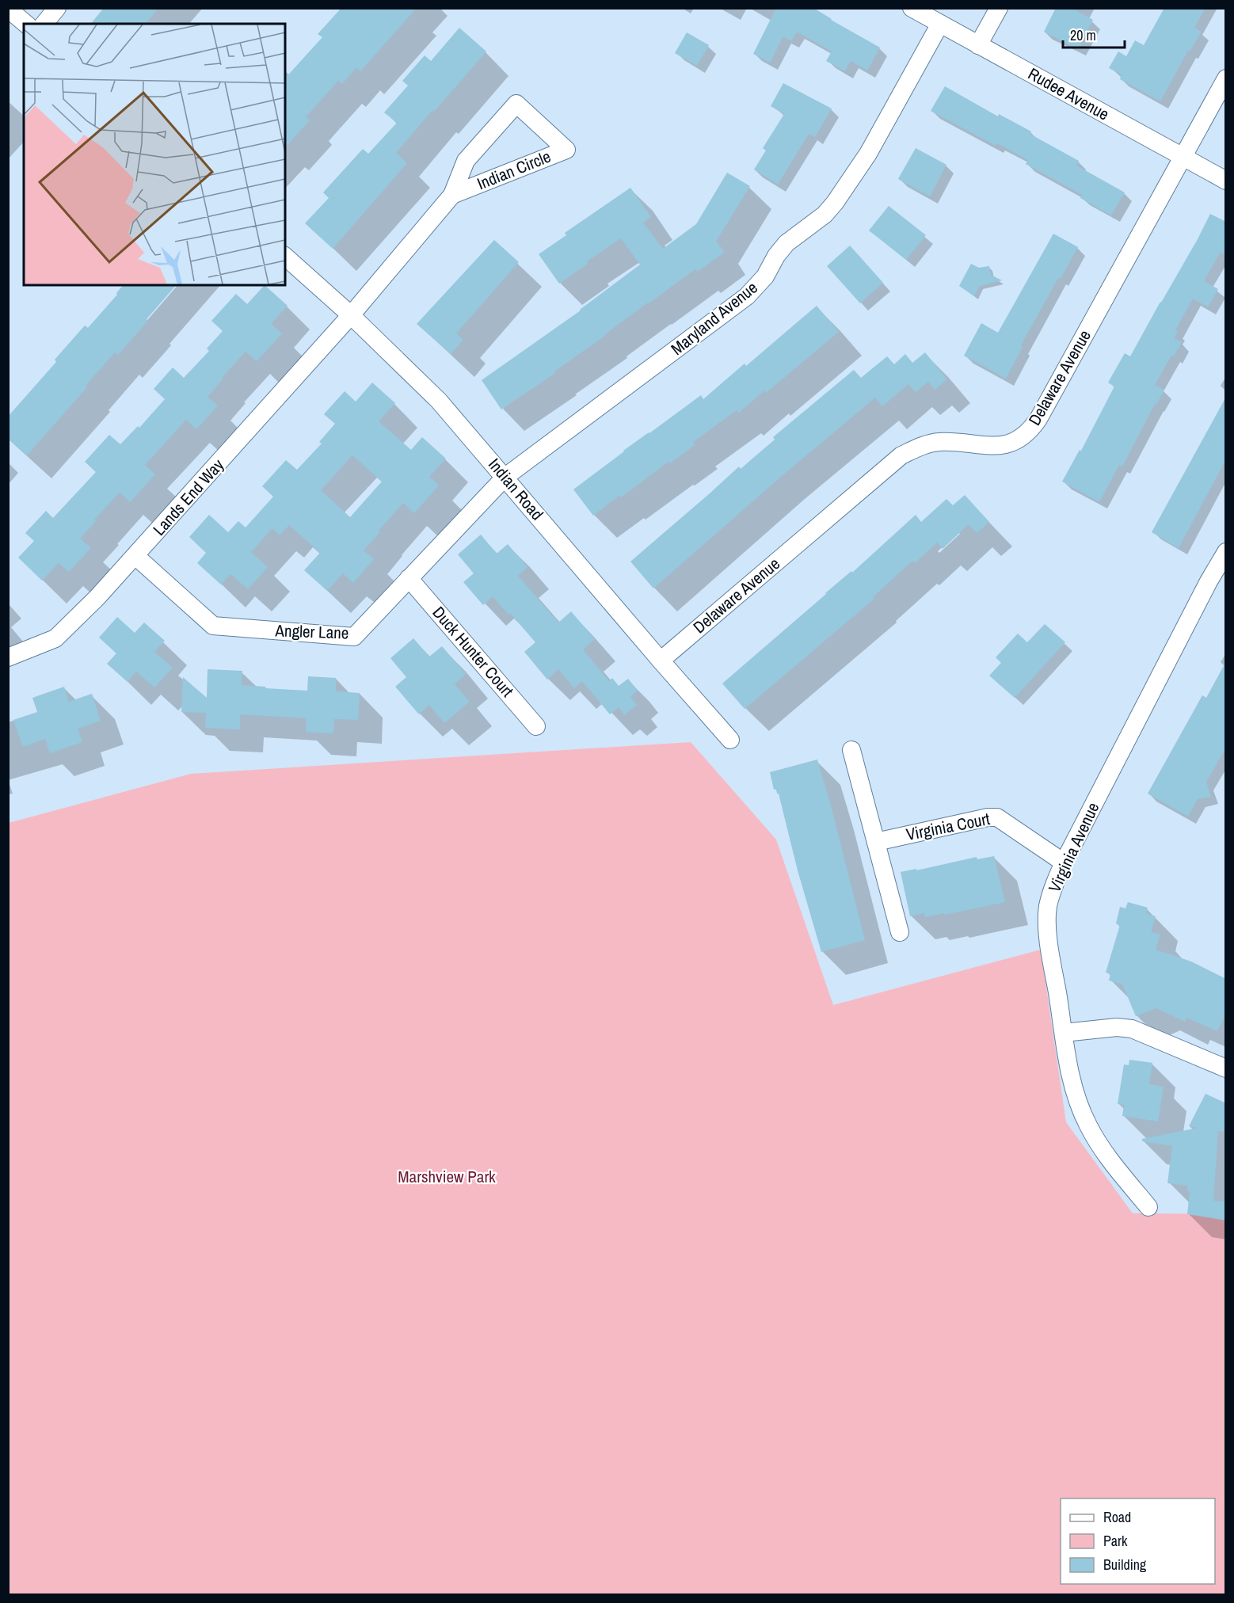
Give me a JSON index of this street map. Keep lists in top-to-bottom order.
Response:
{
  "streets": {
    "street": [
      "Rudee Avenue",
      "Indian Circle",
      "Maryland Avenue",
      "Delaware Avenue",
      "Indian Road",
      "Lands End Way",
      "Angler Lane",
      "Duck Hunter Court",
      "Virginia Court",
      "Virginia Avenue"
    ]
  },
  "crossings": [
    ["Rudee Avenue", "Maryland Avenue"],
    ["Rudee Avenue", "Delaware Avenue"],
    ["Indian Circle", "Indian Road"],
    ["Indian Circle", "Lands End Way"],
    ["Maryland Avenue", "Indian Road"],
    ["Maryland Avenue", "Angler Lane"],
    ["Delaware Avenue", "Indian Road"],
    ["Indian Road", "Lands End Way"],
    ["Indian Road", "Angler Lane"],
    ["Lands End Way", "Angler Lane"],
    ["Angler Lane", "Duck Hunter Court"],
    ["Virginia Court", "Virginia Avenue"]
  ],
  "parks": ["Marshview Park"],
  "legend": ["Road", "Park", "Building"],
  "scale_bar": "20 m"
}
